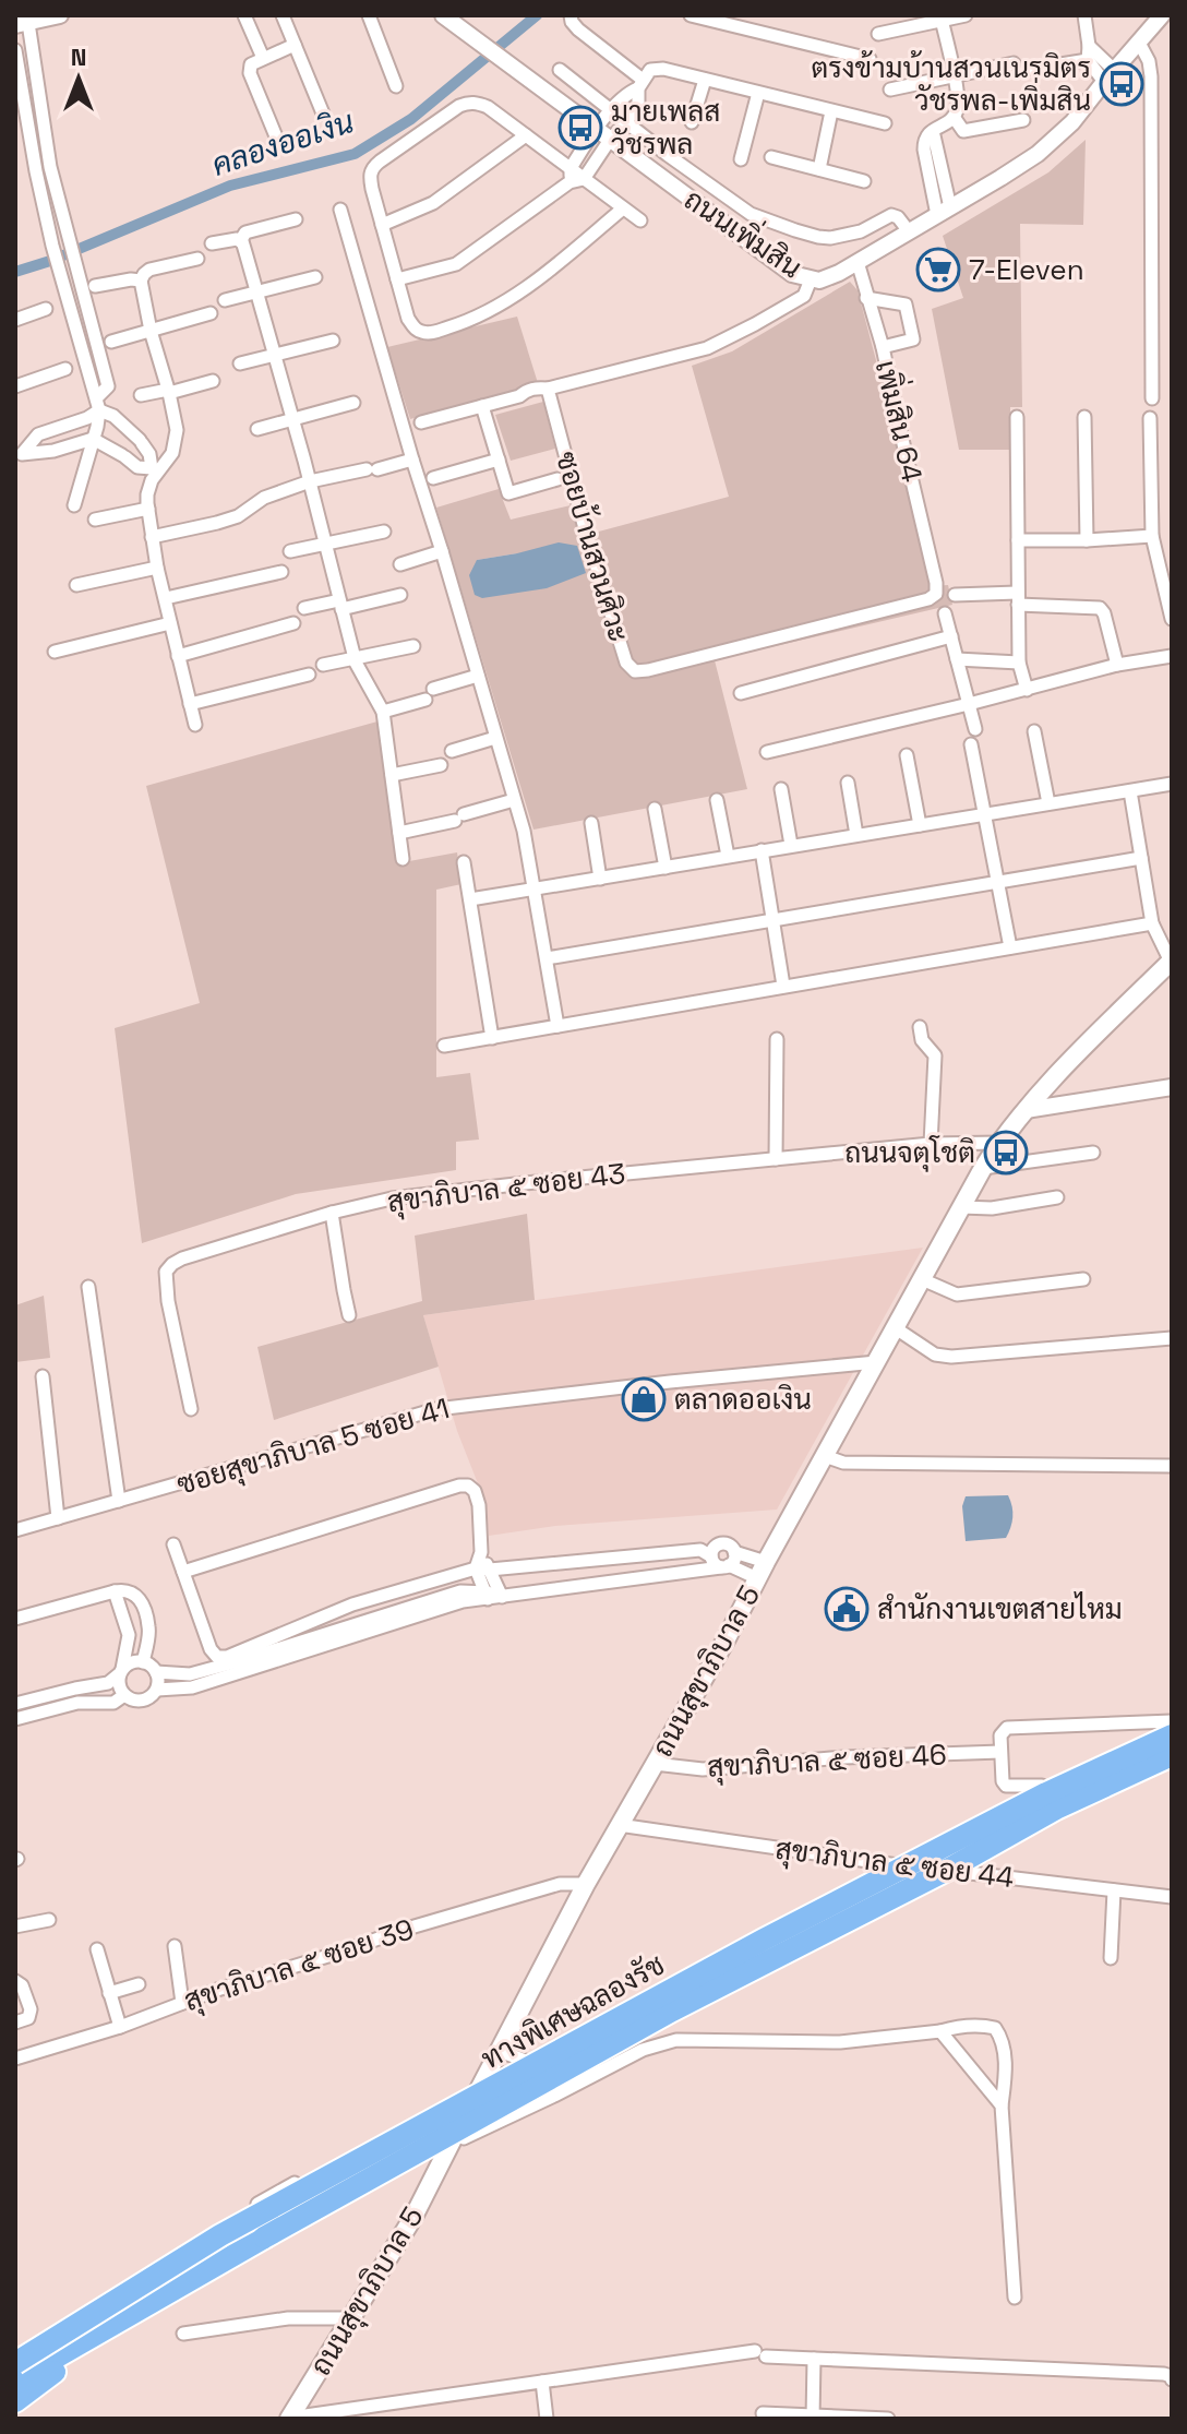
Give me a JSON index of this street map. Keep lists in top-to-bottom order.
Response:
{
  "streets": {
    "highway": ["ทางพิเศษฉลองรัช"],
    "main road": ["ถนนสุขาภิบาล 5"],
    "street": [
      "ถนนเพิ่มสิน",
      "เพิ่มสิน 64",
      "ซอยบ้านสวนศิวะ",
      "สุขาภิบาล ๕ ซอย 43",
      "ซอยสุขาภิบาล 5 ซอย 41",
      "สุขาภิบาล ๕ ซอย 46",
      "สุขาภิบาล ๕ ซอย 44",
      "สุขาภิบาล ๕ ซอย 39"
    ]
  },
  "crossings": [
    ["ถนนเพิ่มสิน", "เพิ่มสิน 64"],
    ["เพิ่มสิน 64", "ซอยบ้านสวนศิวะ"],
    ["สุขาภิบาล ๕ ซอย 43", "ถนนสุขาภิบาล 5"],
    ["ซอยสุขาภิบาล 5 ซอย 41", "ถนนสุขาภิบาล 5"],
    ["ถนนสุขาภิบาล 5", "สุขาภิบาล ๕ ซอย 46"],
    ["ถนนสุขาภิบาล 5", "สุขาภิบาล ๕ ซอย 44"],
    ["ถนนสุขาภิบาล 5", "สุขาภิบาล ๕ ซอย 39"]
  ],
  "water": ["คลองออเงิน"],
  "places": {
    "bus stop": ["ตรงข้ามบ้านสวนเนรมิตร วัชรพล-เพิ่มสิน", "มายเพลส วัชรพล", "ถนนจตุโชติ"],
    "supermarket": ["7-Eleven"],
    "shop": ["ตลาดออเงิน"],
    "public building": ["สำนักงานเขตสายไหม"]
  },
  "north": "top"
}
